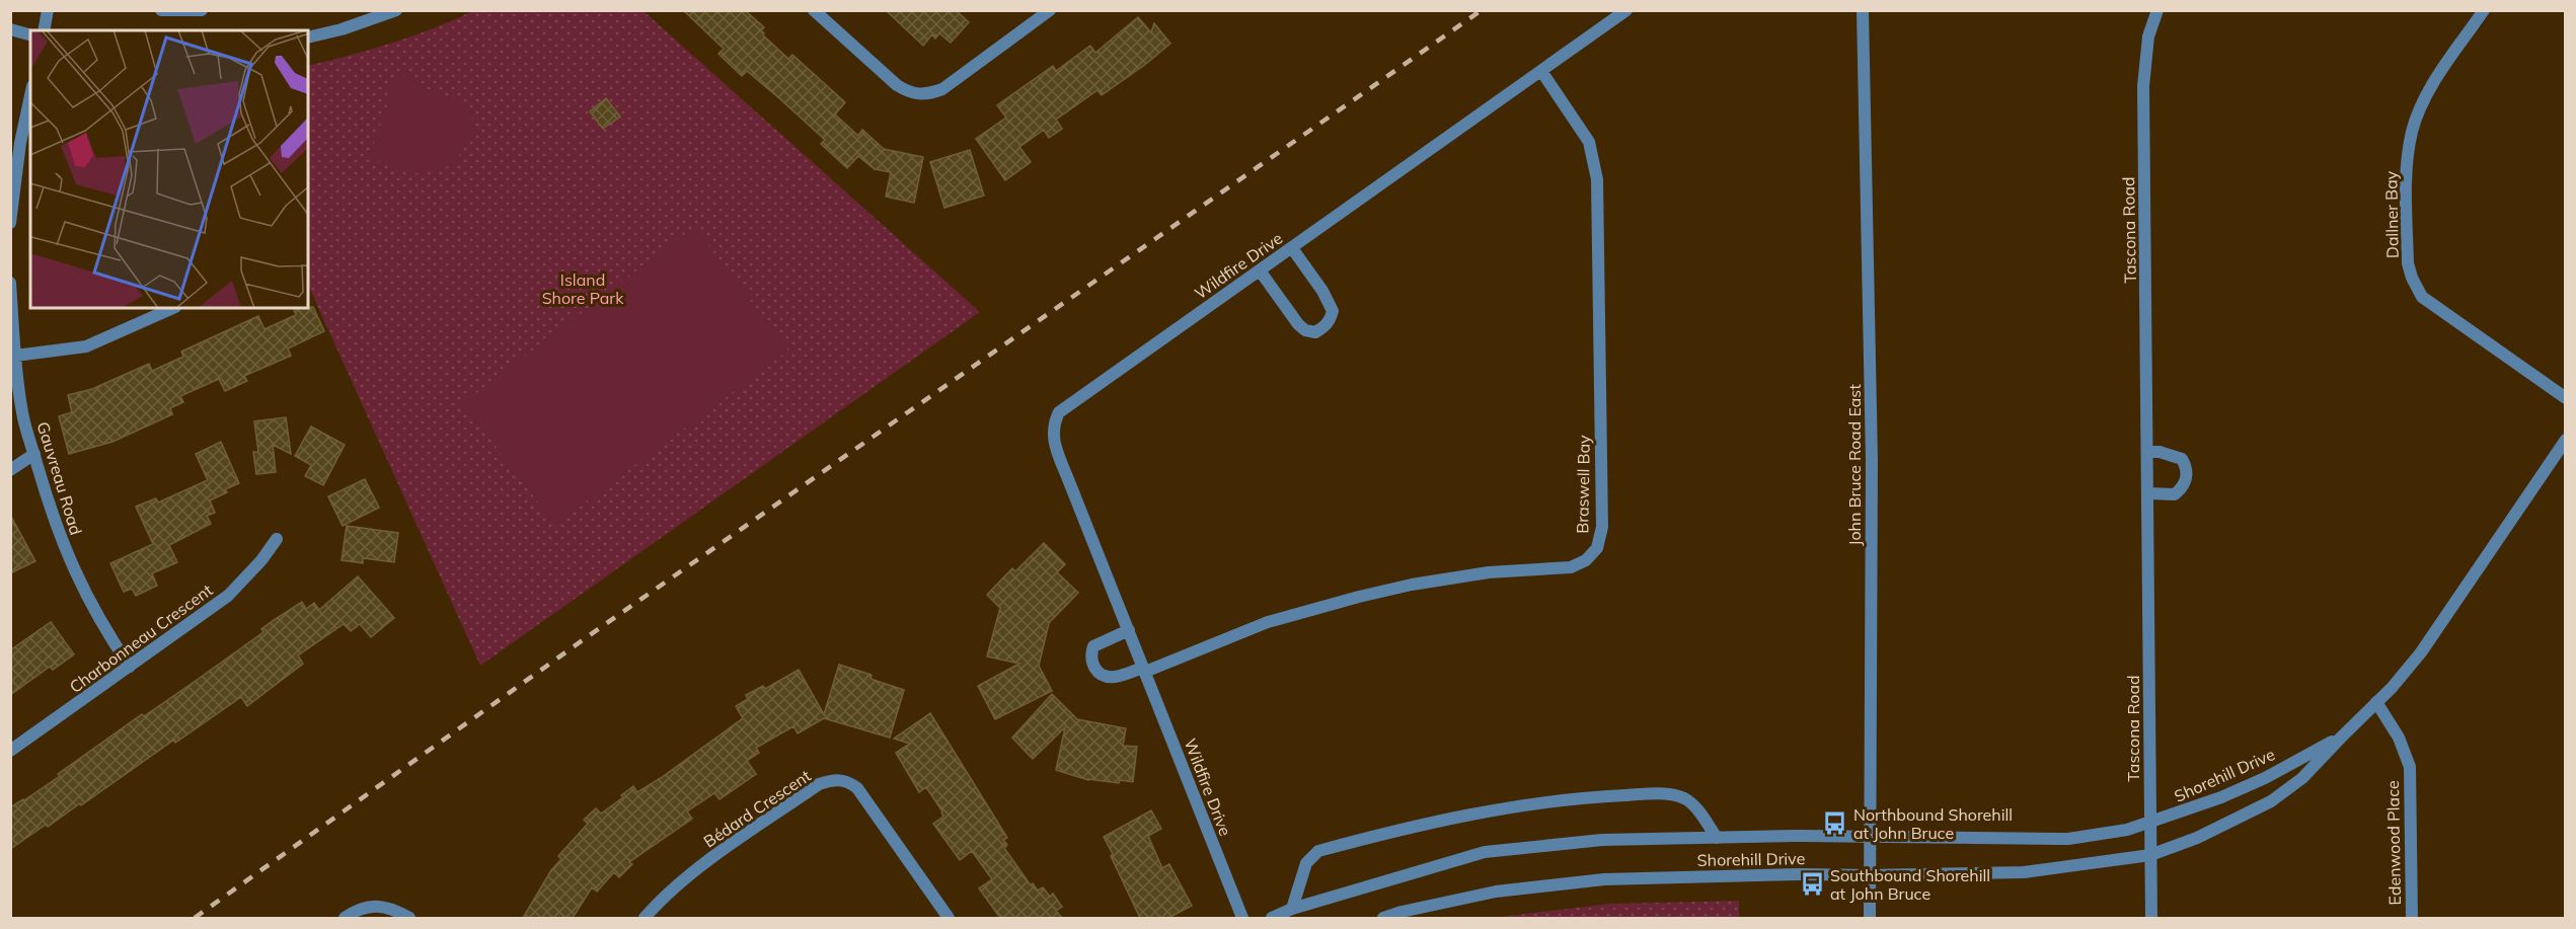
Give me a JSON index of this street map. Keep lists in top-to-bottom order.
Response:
{
  "streets": {
    "street": [
      "Dallner Bay",
      "Tascona Road",
      "Wildfire Drive",
      "John Bruce Road East",
      "Gauvreau Road",
      "Braswell Bay",
      "Charbonneau Crescent",
      "Shorehill Drive",
      "Bédard Crescent",
      "Edenwood Place"
    ]
  },
  "crossings": [
    ["Tascona Road", "Shorehill Drive"],
    ["Wildfire Drive", "Braswell Bay"],
    ["John Bruce Road East", "Shorehill Drive"],
    ["Gauvreau Road", "Charbonneau Crescent"],
    ["Shorehill Drive", "Edenwood Place"]
  ],
  "parks": ["Island Shore Park"],
  "places": {
    "bus stop": ["Northbound Shorehill at John Bruce", "Southbound Shorehill at John Bruce"]
  }
}
